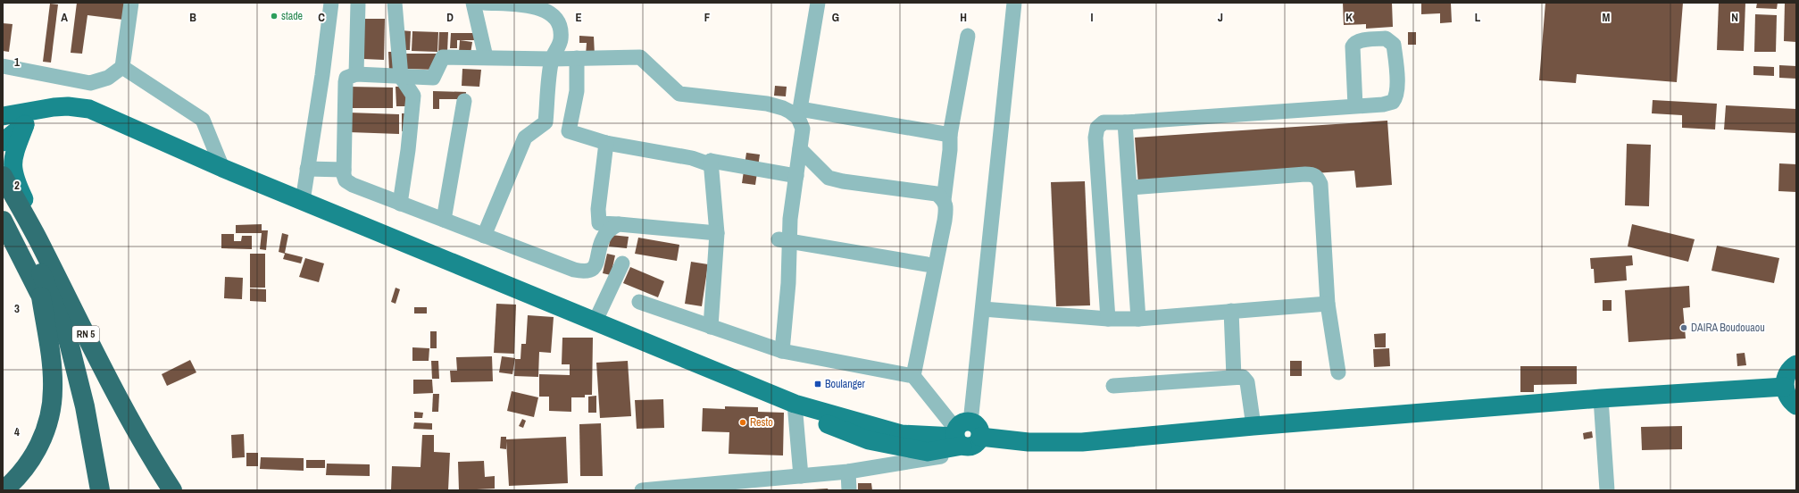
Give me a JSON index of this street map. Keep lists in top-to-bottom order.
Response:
{
  "streets": {
    "highway": ["RN 5"]
  },
  "places": {
    "other": ["stade", "DAIRA Boudouaou", "Resto"],
    "transit": ["Boulanger"]
  },
  "grid": {
    "columns": [
      "A",
      "B",
      "C",
      "D",
      "E",
      "F",
      "G",
      "H",
      "I",
      "J",
      "K",
      "L",
      "M",
      "N"
    ],
    "rows": [
      "1",
      "2",
      "3",
      "4"
    ]
  }
}
